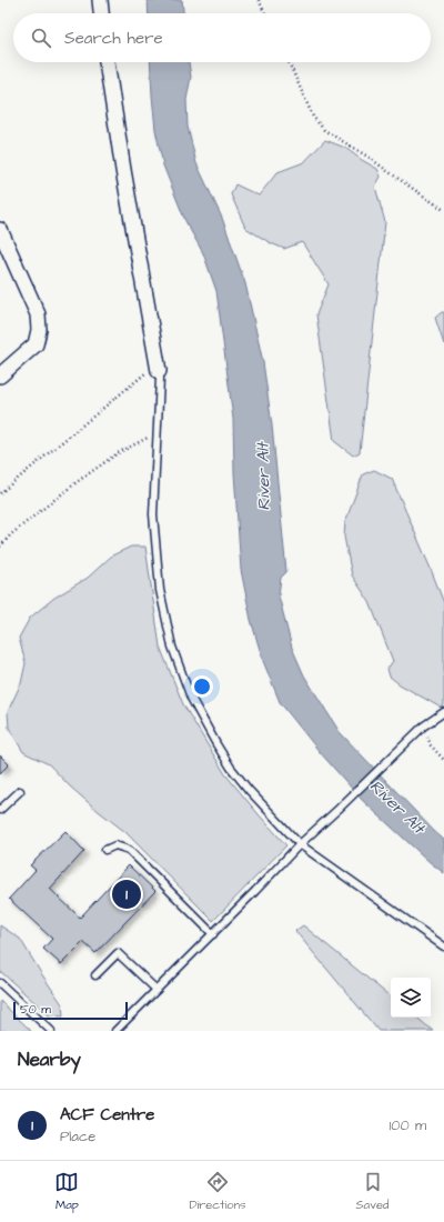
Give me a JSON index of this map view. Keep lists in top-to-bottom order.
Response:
{
  "water": ["River Alt"],
  "scale_bar": "50 m",
  "page": {
    "search": "Search here",
    "pins": "1",
    "scale": "50 m",
    "heading": "Nearby",
    "list": [
      {
        "mark": "1",
        "name": "ACF Centre",
        "note": "Place",
        "value": "100 m"
      }
    ],
    "nav": ["Map", "Directions", "Saved"]
  }
}
